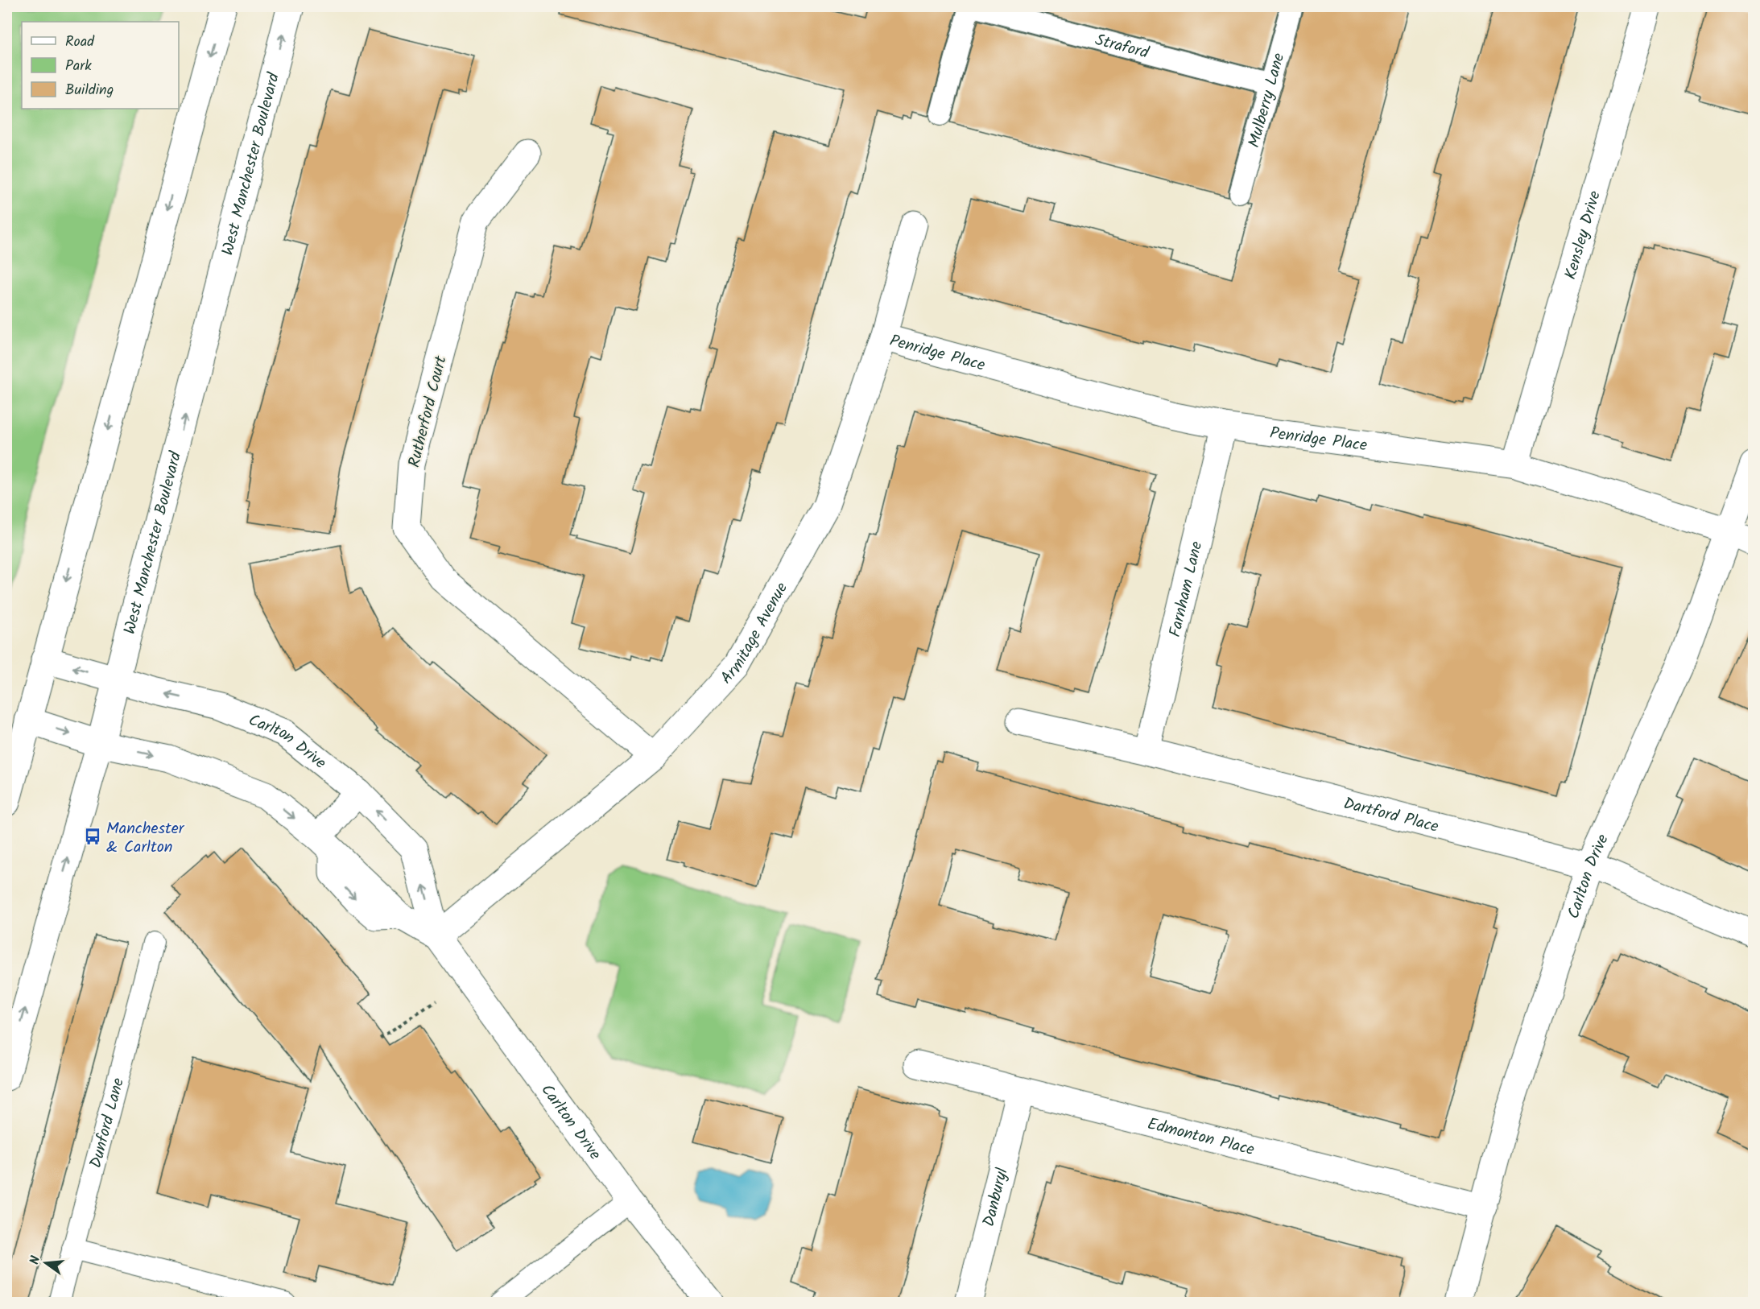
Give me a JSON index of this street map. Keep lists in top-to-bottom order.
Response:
{
  "streets": {
    "street": [
      "West Manchester Boulevard",
      "Kensley Drive",
      "Penridge Place",
      "Rutherford Court",
      "Farnham Lane",
      "Armitage Avenue",
      "Carlton Drive",
      "Dartford Place",
      "Edmonton Place",
      "Danburyl"
    ],
    "lane": ["Straford", "Mulberry Lane", "Dunford Lane"]
  },
  "crossings": [
    ["Straford", "Mulberry Lane"],
    ["West Manchester Boulevard", "Carlton Drive"],
    ["Kensley Drive", "Penridge Place"],
    ["Penridge Place", "Farnham Lane"],
    ["Penridge Place", "Armitage Avenue"],
    ["Penridge Place", "Carlton Drive"],
    ["Rutherford Court", "Armitage Avenue"],
    ["Farnham Lane", "Dartford Place"],
    ["Armitage Avenue", "Carlton Drive"],
    ["Carlton Drive", "Dartford Place"],
    ["Carlton Drive", "Edmonton Place"],
    ["Edmonton Place", "Danburyl"]
  ],
  "places": {
    "bus stop": ["Manchester & Carlton"]
  },
  "legend": ["Road", "Park", "Building"],
  "north": "left"
}
